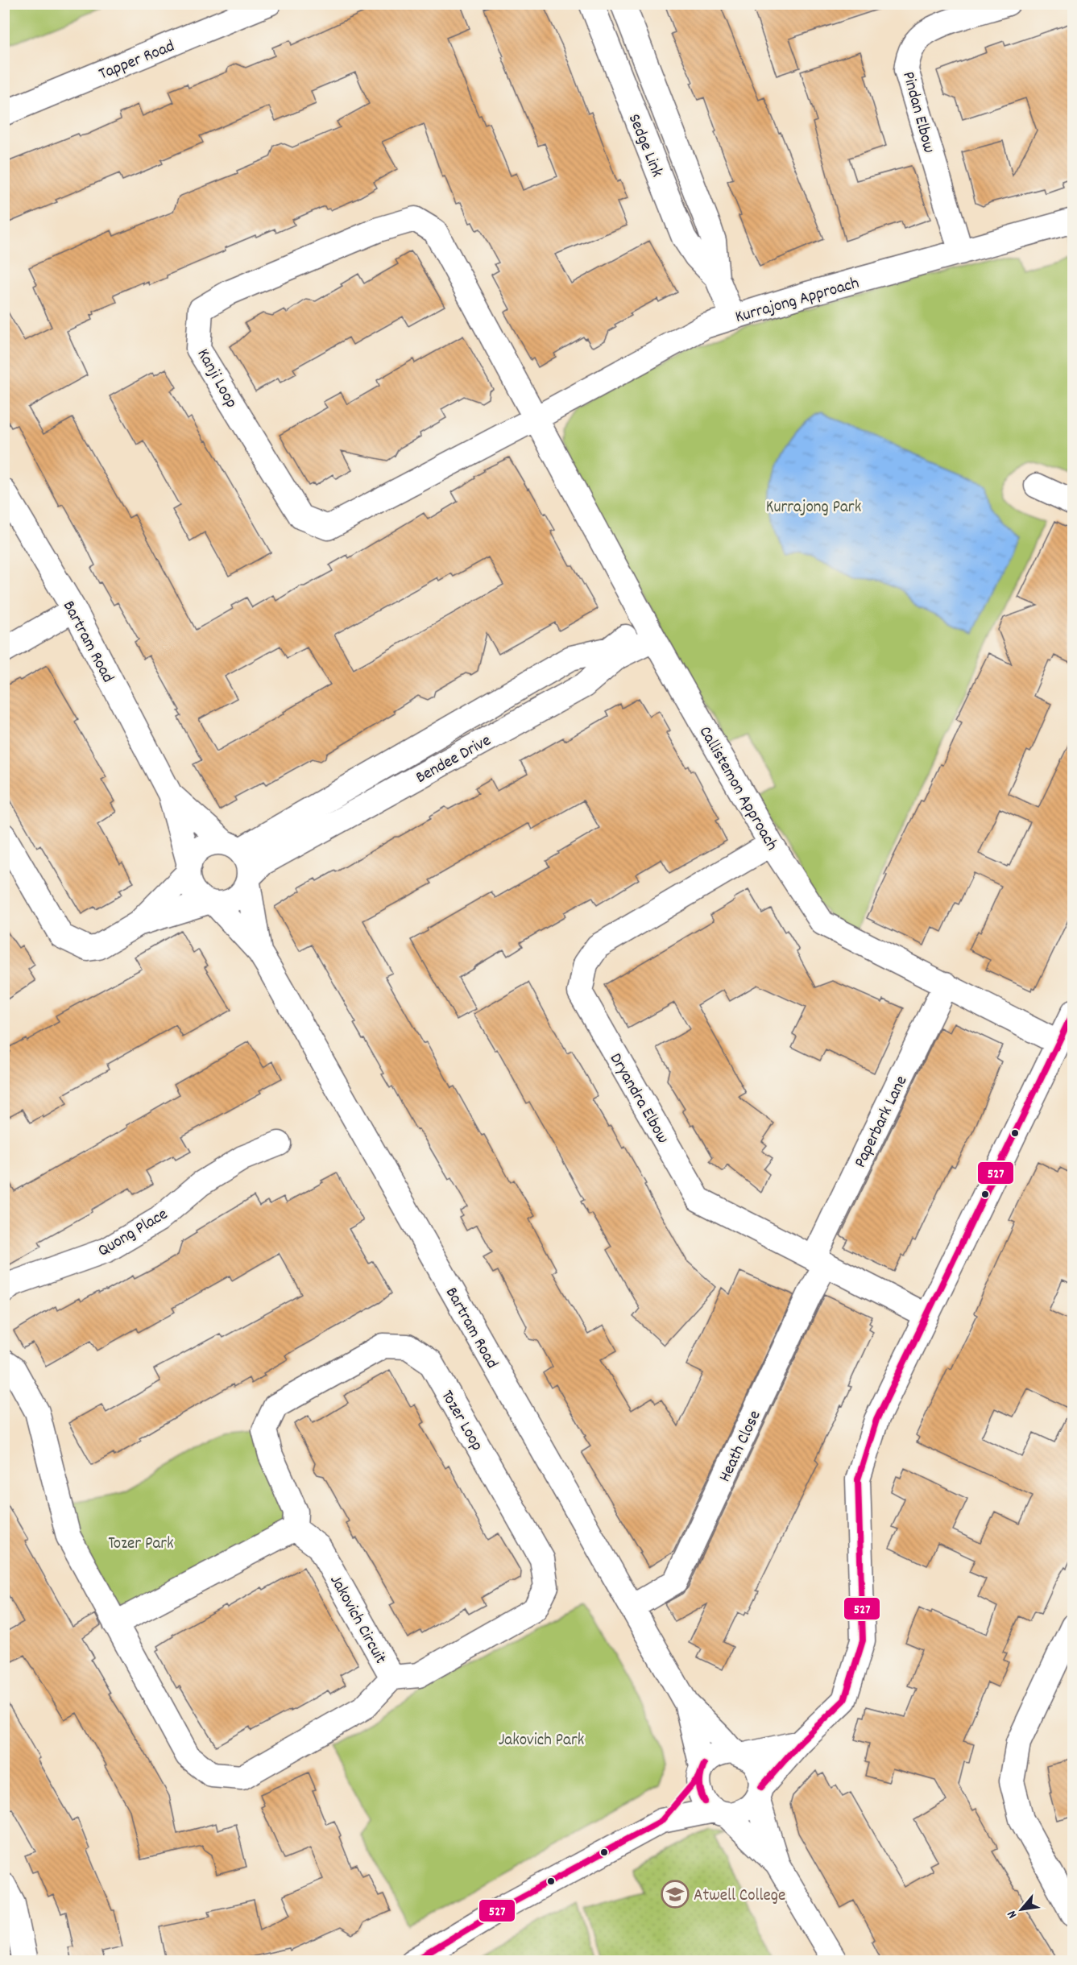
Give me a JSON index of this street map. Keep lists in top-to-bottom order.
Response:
{
  "streets": {
    "street": [
      "Tapper Road",
      "Pindan Elbow",
      "Sedge Link",
      "Kurrajong Approach",
      "Kanji Loop",
      "Bartram Road",
      "Bendee Drive",
      "Callistemon Approach",
      "Dryandra Elbow",
      "Paperbark Lane",
      "Quong Place",
      "Tozer Loop",
      "Heath Close",
      "Jakovich Circuit"
    ]
  },
  "crossings": [
    ["Pindan Elbow", "Kurrajong Approach"],
    ["Sedge Link", "Kurrajong Approach"],
    ["Kurrajong Approach", "Kanji Loop"],
    ["Kurrajong Approach", "Callistemon Approach"],
    ["Kanji Loop", "Callistemon Approach"],
    ["Bartram Road", "Bendee Drive"],
    ["Bartram Road", "Heath Close"],
    ["Bendee Drive", "Callistemon Approach"],
    ["Callistemon Approach", "Dryandra Elbow"],
    ["Callistemon Approach", "Paperbark Lane"],
    ["Dryandra Elbow", "Paperbark Lane"],
    ["Dryandra Elbow", "Heath Close"],
    ["Paperbark Lane", "Heath Close"],
    ["Tozer Loop", "Jakovich Circuit"]
  ],
  "parks": ["Kurrajong Park", "Tozer Park", "Jakovich Park"],
  "places": {
    "school or university": ["Atwell College"]
  },
  "lines": ["transit line 527"],
  "north": "bottom left"
}
